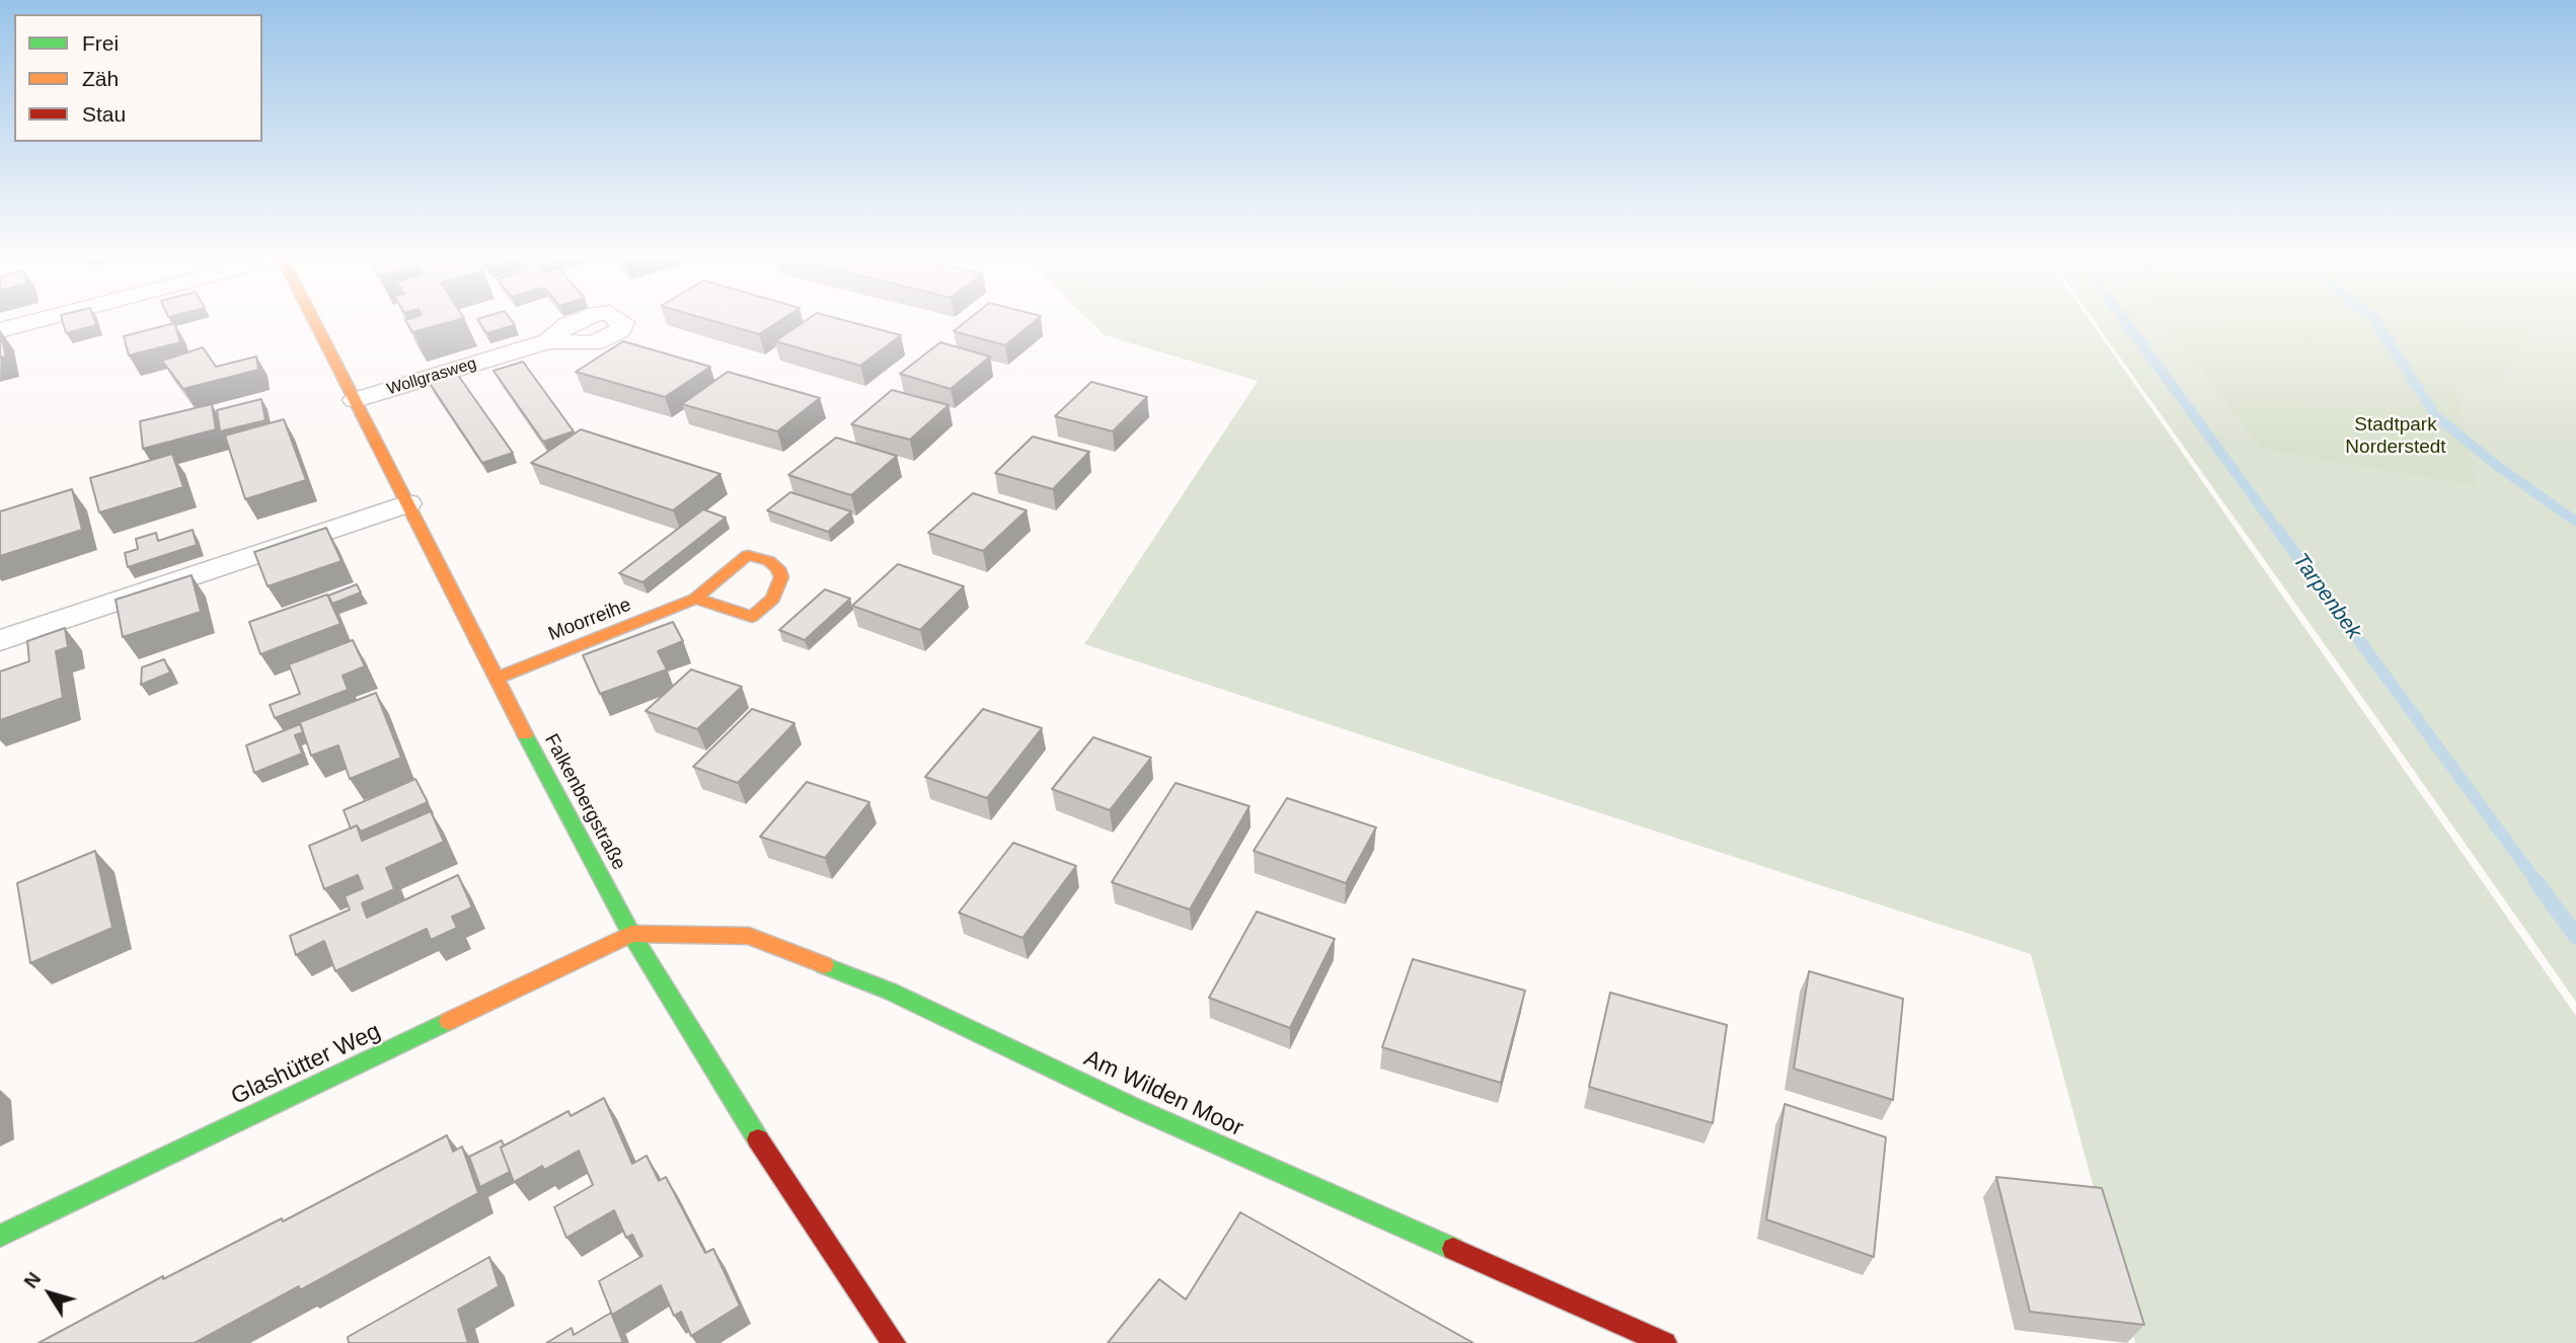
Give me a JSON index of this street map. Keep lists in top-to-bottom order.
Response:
{
  "streets": {
    "street": [
      "Wollgrasweg",
      "Moorreihe",
      "Falkenbergstraße",
      "Glashütter Weg",
      "Am Wilden Moor"
    ]
  },
  "crossings": [
    ["Wollgrasweg", "Falkenbergstraße"],
    ["Moorreihe", "Falkenbergstraße"],
    ["Falkenbergstraße", "Glashütter Weg"],
    ["Falkenbergstraße", "Am Wilden Moor"],
    ["Glashütter Weg", "Am Wilden Moor"]
  ],
  "water": ["Tarpenbek"],
  "parks": ["Stadtpark Norderstedt"],
  "legend": ["Frei", "Zäh", "Stau"],
  "north": "top left"
}
